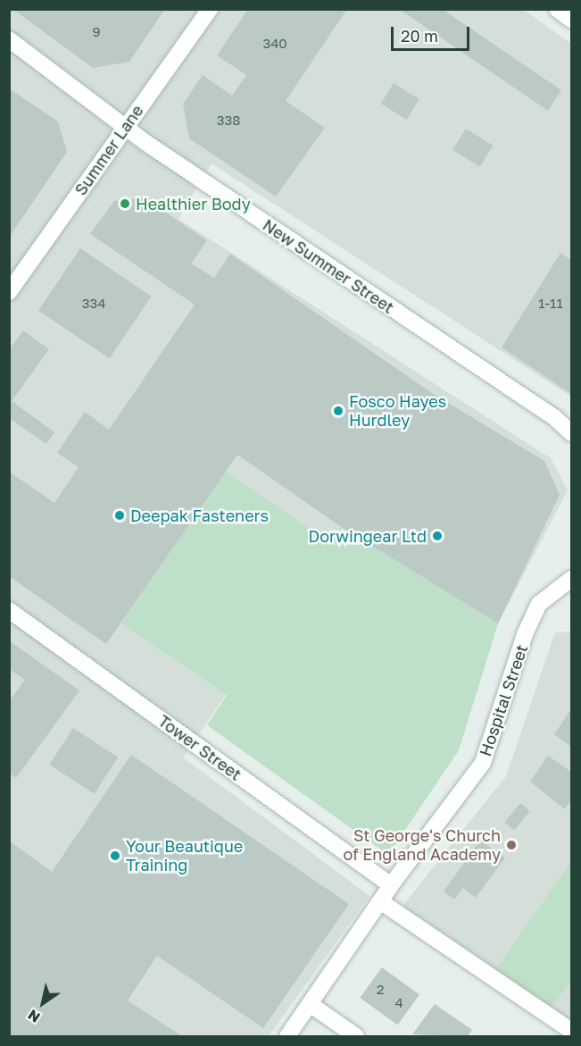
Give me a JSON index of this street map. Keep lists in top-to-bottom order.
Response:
{
  "streets": {
    "street": [
      "Summer Lane",
      "New Summer Street",
      "Hospital Street",
      "Tower Street"
    ]
  },
  "crossings": [
    ["Summer Lane", "New Summer Street"],
    ["Hospital Street", "Tower Street"]
  ],
  "places": [
    "Healthier Body",
    "Fosco Hayes Hurdley",
    "Deepak Fasteners",
    "Dorwingear Ltd",
    "St George's Church of England Academy",
    "Your Beautique Training"
  ],
  "house_numbers": [
    "9",
    "340",
    "338",
    "334",
    "1-11",
    "2",
    "4"
  ],
  "scale_bar": "20 m",
  "north": "bottom left"
}
